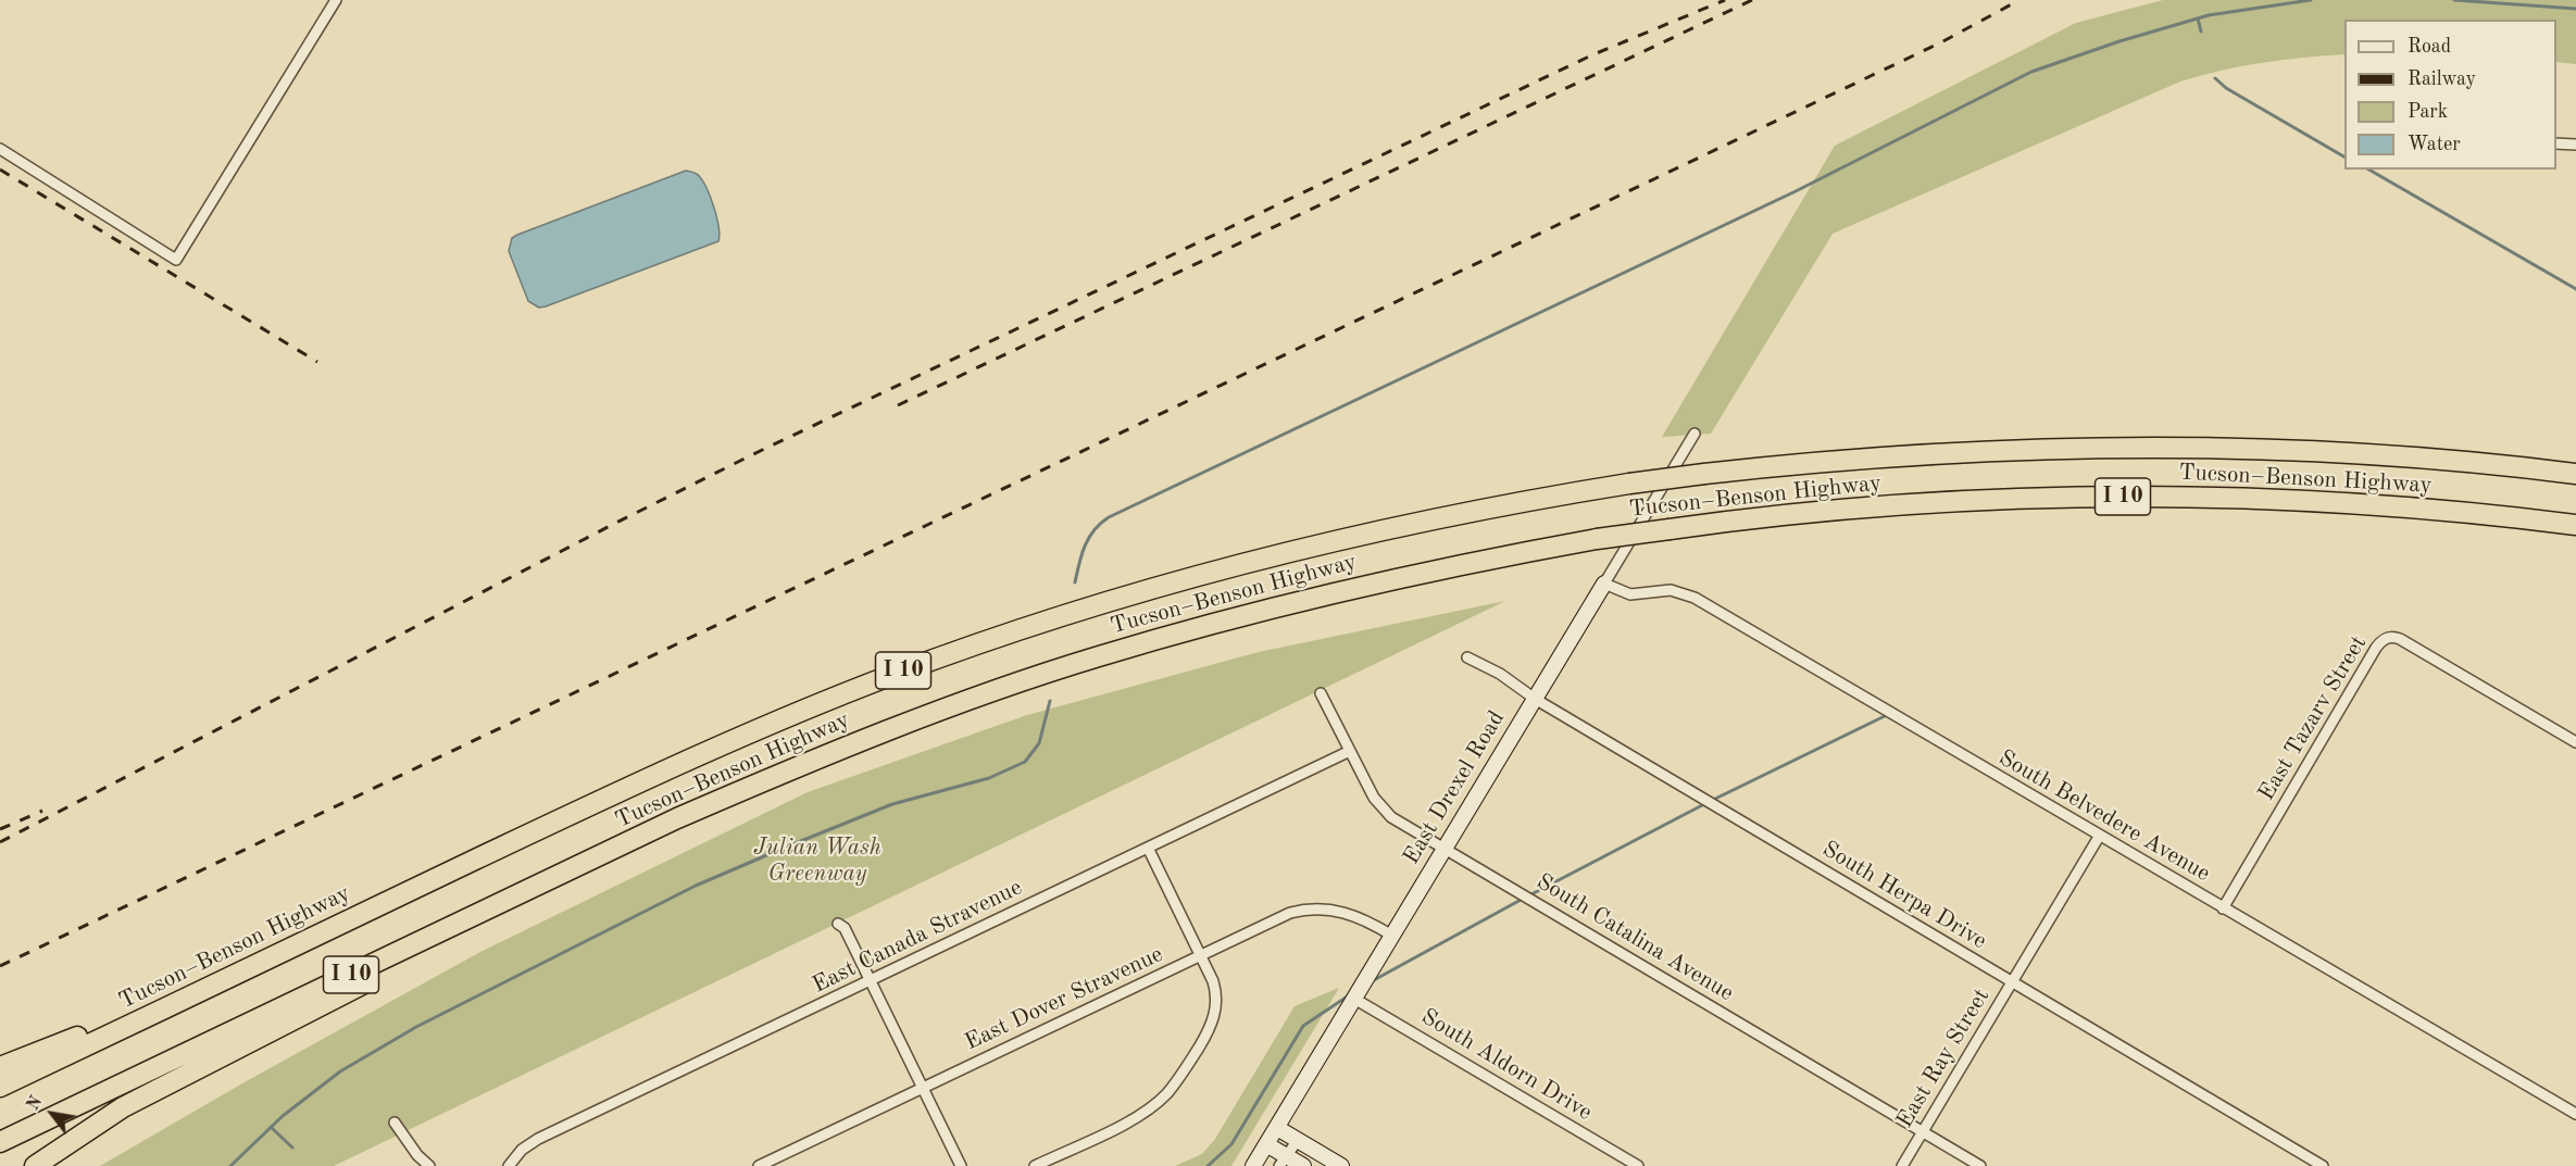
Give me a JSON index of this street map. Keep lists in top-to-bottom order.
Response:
{
  "streets": {
    "highway": ["Tucson–Benson Highway", "I 10"],
    "street": [
      "East Tazarv Street",
      "East Drexel Road",
      "South Belvedere Avenue",
      "South Herpa Drive",
      "East Canada Stravenue",
      "South Catalina Avenue",
      "East Dover Stravenue",
      "East Ray Street",
      "South Aldorn Drive"
    ]
  },
  "crossings": [
    ["East Tazarv Street", "South Belvedere Avenue"],
    ["East Drexel Road", "South Belvedere Avenue"],
    ["East Drexel Road", "South Herpa Drive"],
    ["East Drexel Road", "South Catalina Avenue"],
    ["East Drexel Road", "East Dover Stravenue"],
    ["East Drexel Road", "South Aldorn Drive"],
    ["South Belvedere Avenue", "East Ray Street"],
    ["South Herpa Drive", "East Ray Street"],
    ["East Canada Stravenue", "South Catalina Avenue"],
    ["South Catalina Avenue", "East Ray Street"]
  ],
  "parks": ["Julian Wash Greenway"],
  "legend": [
    "Road",
    "Railway",
    "Park",
    "Water"
  ],
  "north": "top left"
}
